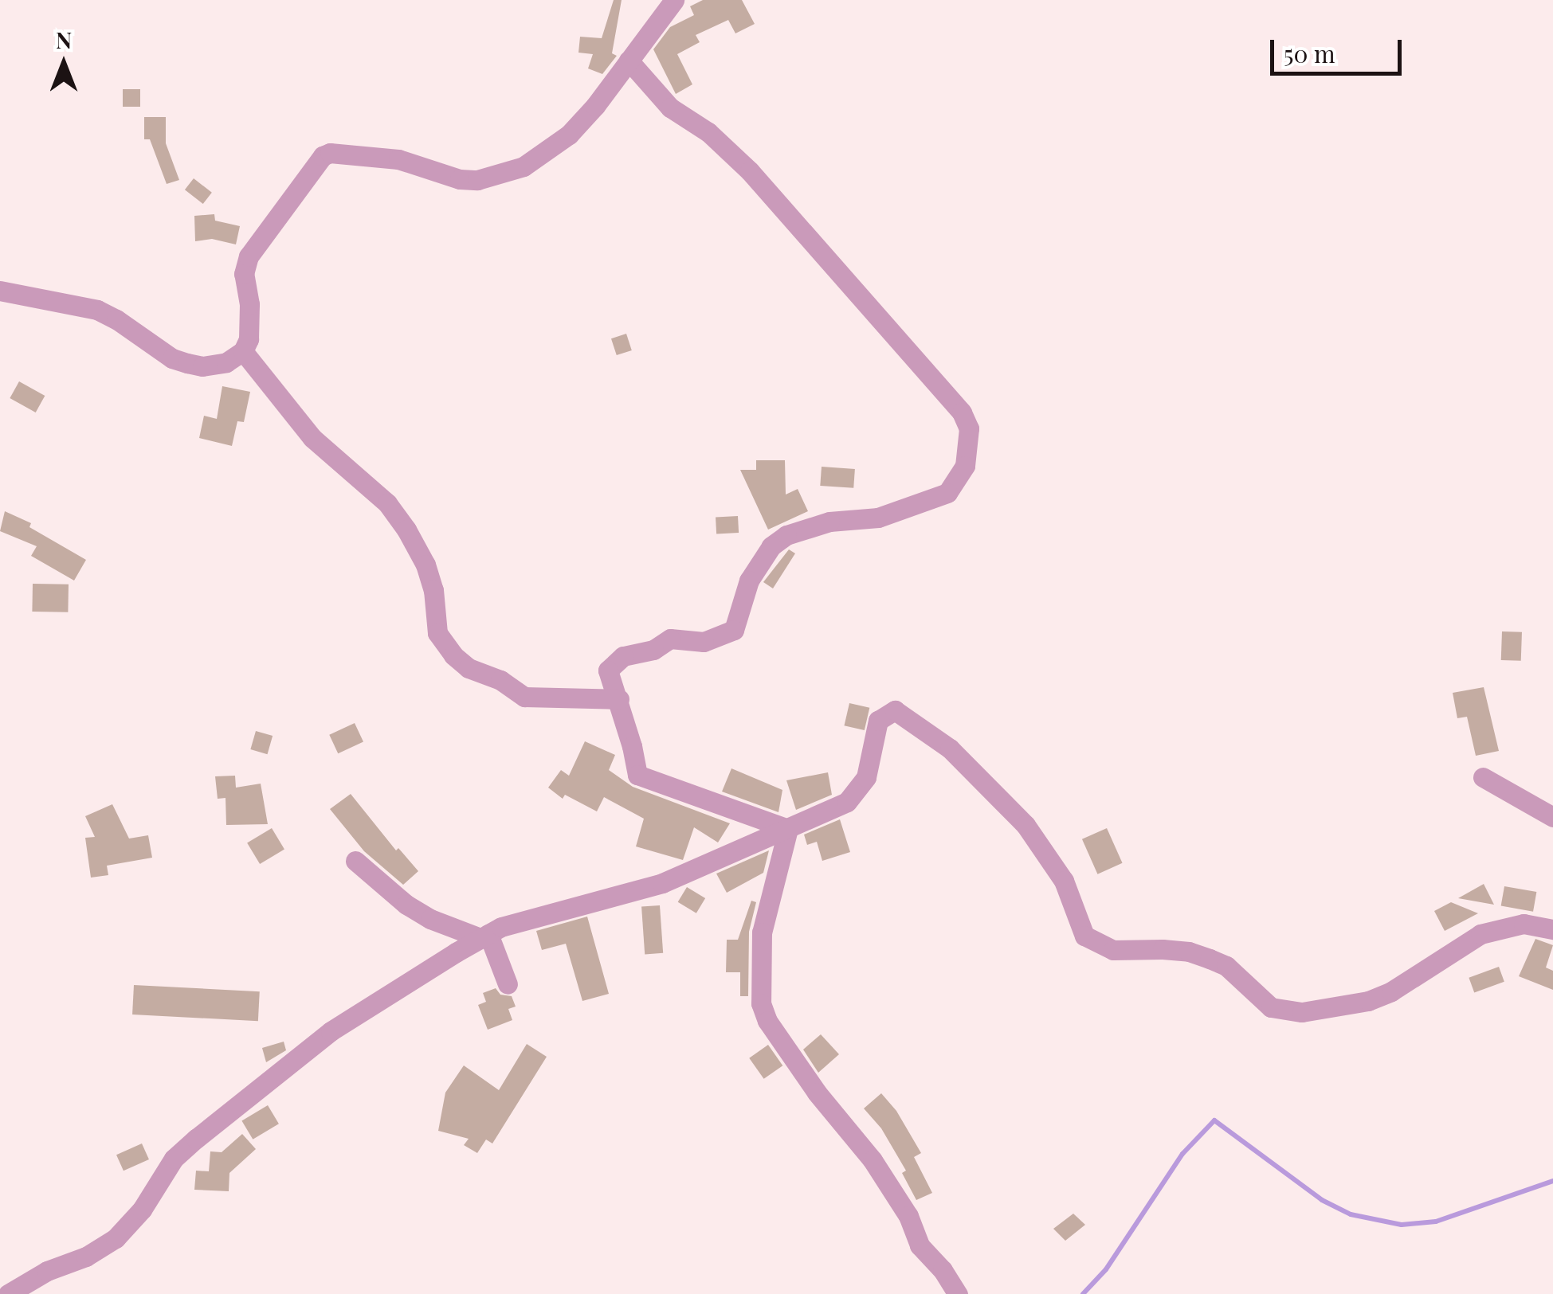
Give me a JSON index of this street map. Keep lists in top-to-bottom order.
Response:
{
  "scale_bar": "50 m",
  "north": "top"
}
